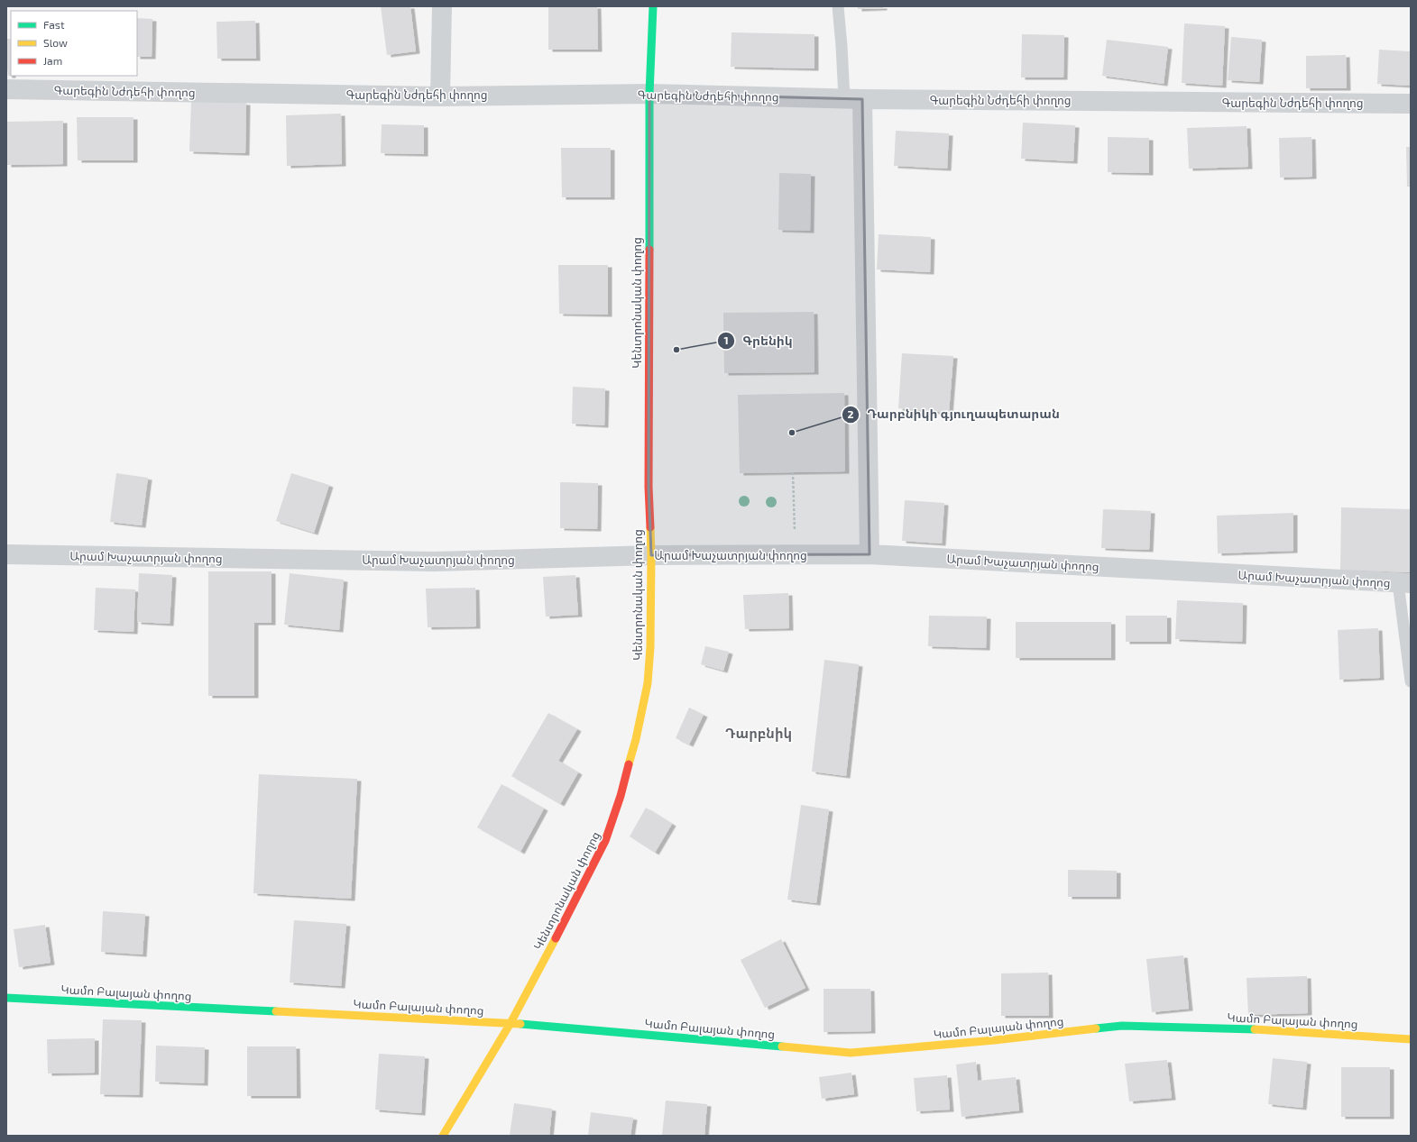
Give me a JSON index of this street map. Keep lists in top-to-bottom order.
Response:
{
  "streets": {
    "street": [
      "Գարեգին Նժդեհի փողոց",
      "Կենտրոնական փողոց",
      "Արամ Խաչատրյան փողոց",
      "Կամո Բալայան փողոց"
    ]
  },
  "crossings": [
    ["Գարեգին Նժդեհի փողոց", "Կենտրոնական փողոց"],
    ["Կենտրոնական փողոց", "Արամ Խաչատրյան փողոց"],
    ["Կենտրոնական փողոց", "Կամո Բալայան փողոց"]
  ],
  "districts": ["Դարբնիկ"],
  "places": ["Գրենիկ", "Դարբնիկի գյուղապետարան"],
  "legend": ["Fast", "Slow", "Jam"]
}
